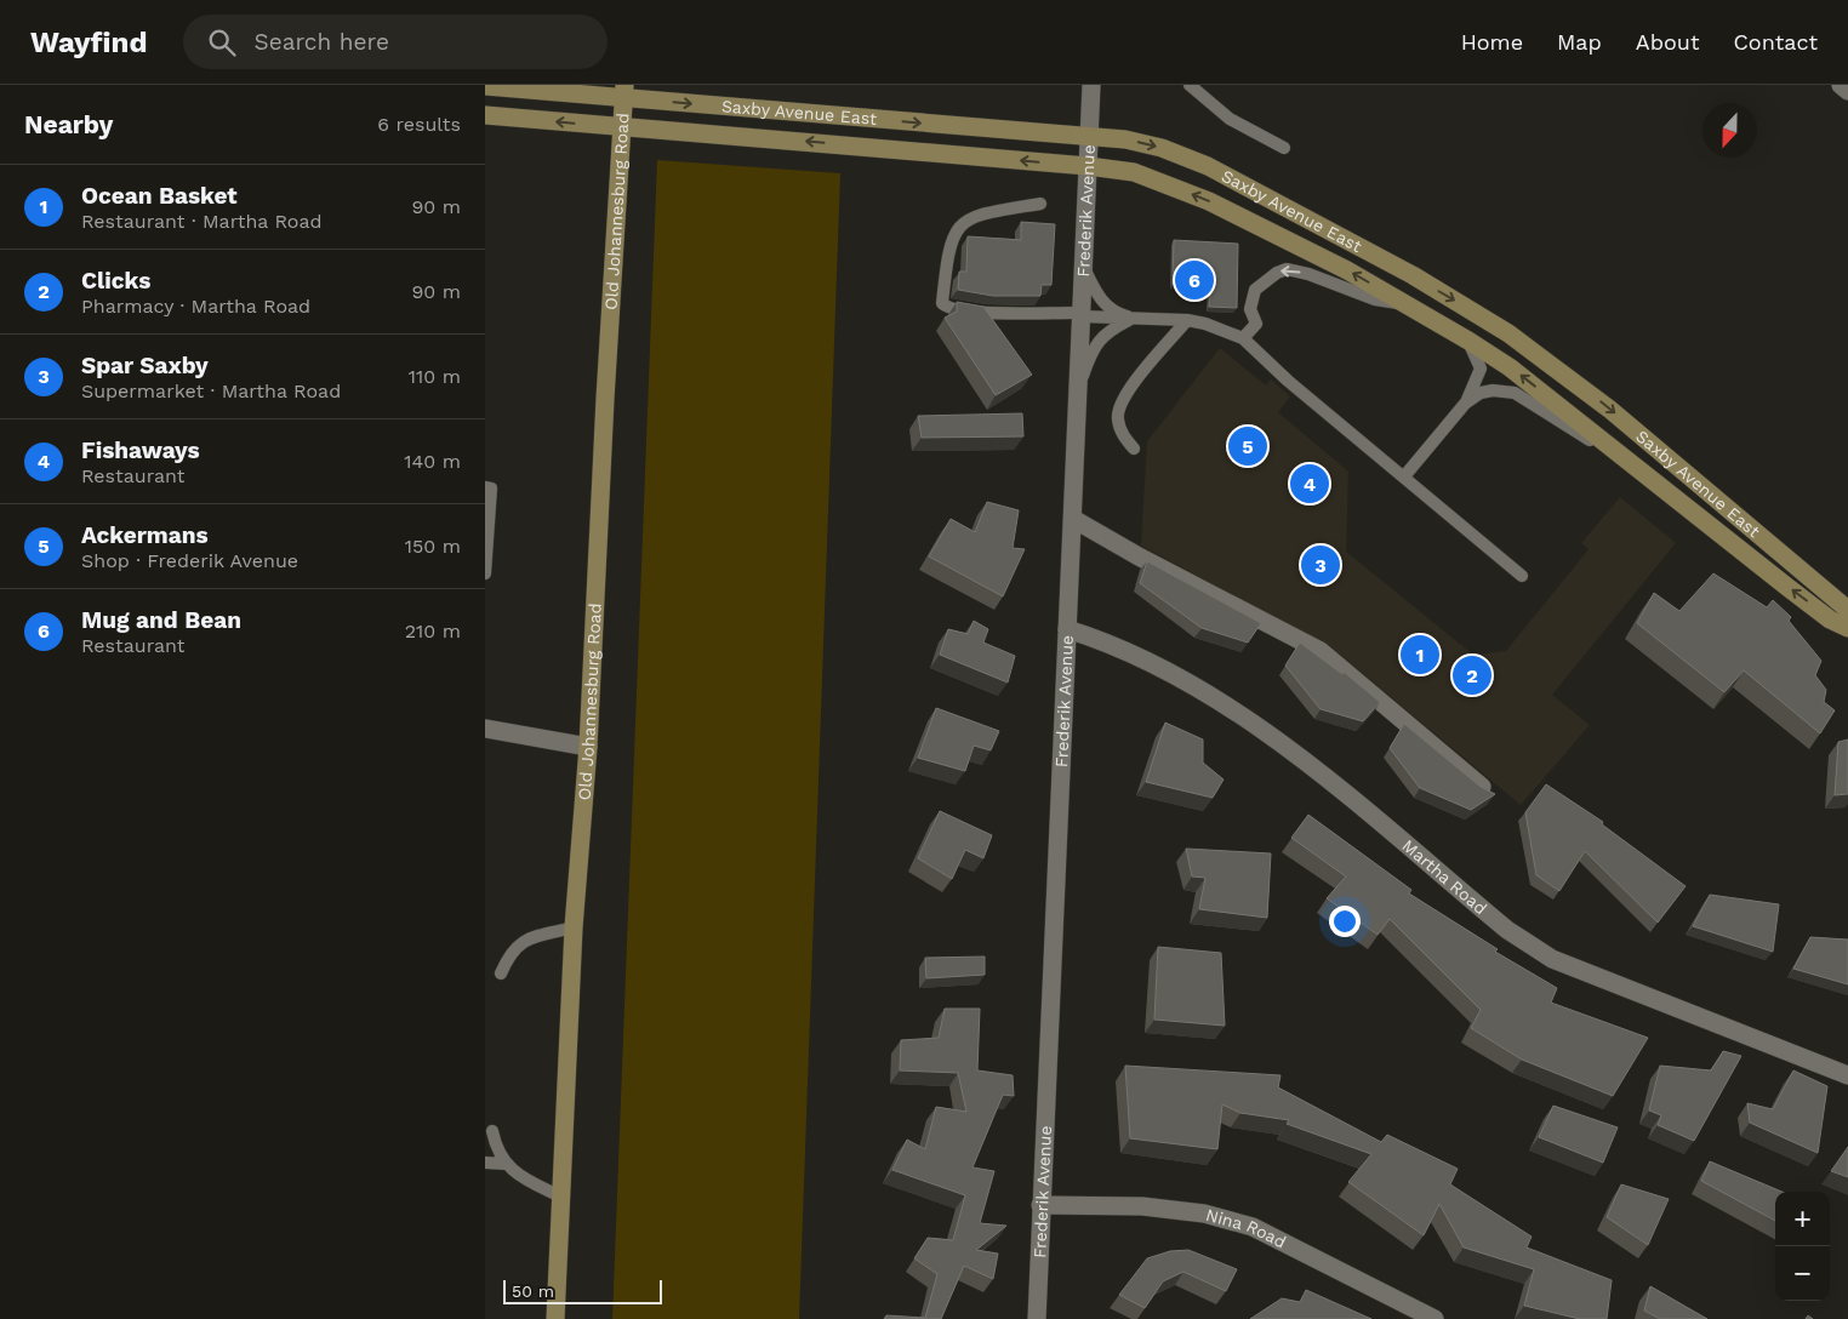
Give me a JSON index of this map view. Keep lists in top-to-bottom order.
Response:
{
  "streets": {
    "street": [
      "Saxby Avenue East",
      "Frederik Avenue",
      "Old Johannesburg Road",
      "Martha Road",
      "Nina Road"
    ]
  },
  "crossings": [
    ["Saxby Avenue East", "Frederik Avenue"],
    ["Saxby Avenue East", "Old Johannesburg Road"],
    ["Frederik Avenue", "Martha Road"],
    ["Frederik Avenue", "Nina Road"]
  ],
  "scale_bar": "50 m",
  "north": "bottom",
  "page": {
    "header": "Wayfind",
    "search": "Search here",
    "nav": [
      "Home",
      "Map",
      "About",
      "Contact"
    ],
    "heading": ["Nearby", "6 results"],
    "list": [
      {
        "mark": "1",
        "name": "Ocean Basket",
        "note": "Restaurant · Martha Road",
        "value": "90 m"
      },
      {
        "mark": "2",
        "name": "Clicks",
        "note": "Pharmacy · Martha Road",
        "value": "90 m"
      },
      {
        "mark": "3",
        "name": "Spar Saxby",
        "note": "Supermarket · Martha Road",
        "value": "110 m"
      },
      {
        "mark": "4",
        "name": "Fishaways",
        "note": "Restaurant",
        "value": "140 m"
      },
      {
        "mark": "5",
        "name": "Ackermans",
        "note": "Shop · Frederik Avenue",
        "value": "150 m"
      },
      {
        "mark": "6",
        "name": "Mug and Bean",
        "note": "Restaurant",
        "value": "210 m"
      }
    ],
    "pins": [
      "6",
      "5",
      "4",
      "3",
      "1",
      "2"
    ],
    "map_buttons": ["+", "−"],
    "scale": "50 m"
  }
}
